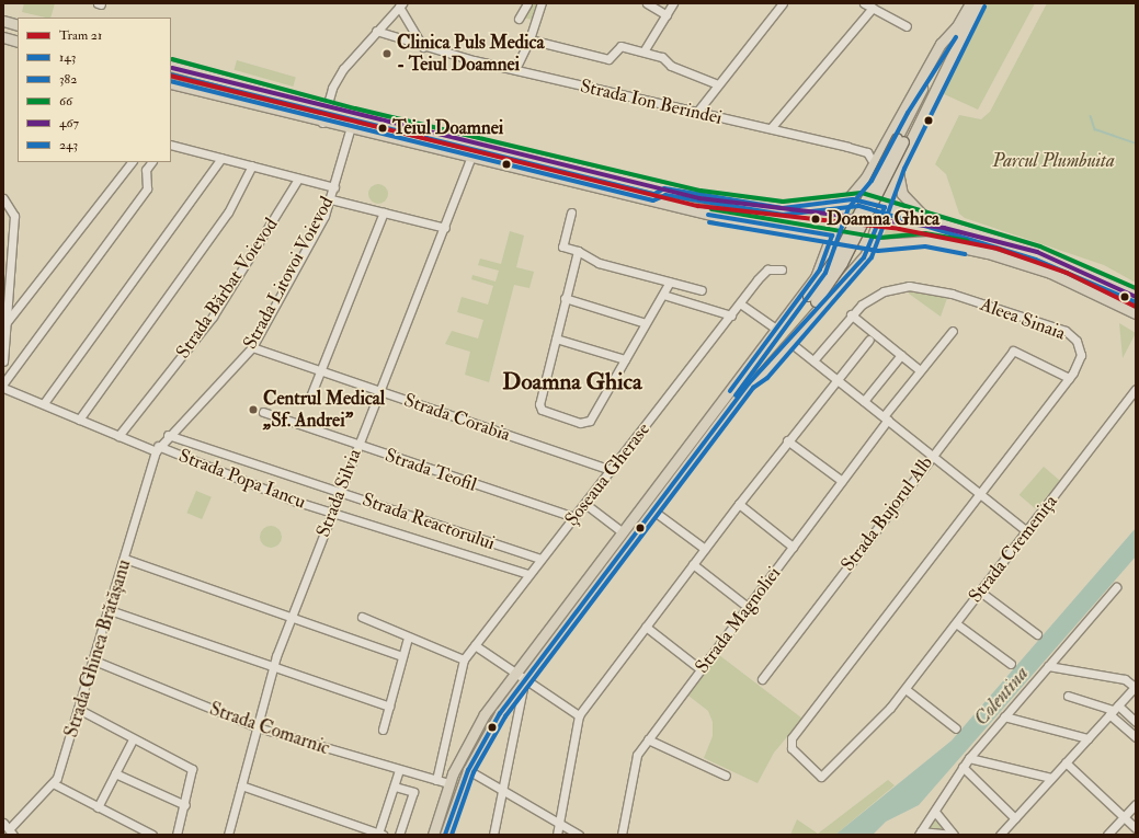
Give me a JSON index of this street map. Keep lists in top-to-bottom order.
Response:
{
  "streets": {
    "street": [
      "Strada Ion Berindei",
      "Strada Litovoi Voievod",
      "Strada Bărbat Voievod",
      "Aleea Sinaia",
      "Strada Corabia",
      "Strada Teofil",
      "Șoseaua Gherase",
      "Strada Popa Iancu",
      "Strada Silvia",
      "Strada Bujorul Alb",
      "Strada Reactorului",
      "Strada Cremenița",
      "Strada Magnoliei",
      "Strada Ghinea Brătășanu",
      "Strada Comarnic"
    ]
  },
  "crossings": [
    ["Strada Litovoi Voievod", "Strada Corabia"],
    ["Strada Litovoi Voievod", "Strada Popa Iancu"],
    ["Strada Litovoi Voievod", "Strada Reactorului"],
    ["Strada Litovoi Voievod", "Strada Ghinea Brătășanu"],
    ["Strada Bărbat Voievod", "Strada Popa Iancu"],
    ["Aleea Sinaia", "Strada Bujorul Alb"],
    ["Aleea Sinaia", "Strada Cremenița"],
    ["Strada Corabia", "Șoseaua Gherase"],
    ["Strada Corabia", "Strada Silvia"],
    ["Strada Teofil", "Șoseaua Gherase"],
    ["Strada Teofil", "Strada Silvia"],
    ["Șoseaua Gherase", "Strada Popa Iancu"],
    ["Șoseaua Gherase", "Strada Reactorului"],
    ["Șoseaua Gherase", "Strada Comarnic"],
    ["Strada Popa Iancu", "Strada Silvia"],
    ["Strada Popa Iancu", "Strada Ghinea Brătășanu"],
    ["Strada Silvia", "Strada Reactorului"],
    ["Strada Silvia", "Strada Comarnic"],
    ["Strada Ghinea Brătășanu", "Strada Comarnic"]
  ],
  "districts": ["Doamna Ghica"],
  "water": ["Colentina"],
  "parks": ["Parcul Plumbuita"],
  "places": [
    "Clinica Puls Medica - Teiul Doamnei",
    "Teiul Doamnei",
    "Doamna Ghica",
    "Centrul Medical „Sf. Andrei”"
  ],
  "lines": [
    "transit line 243",
    "transit line 66",
    "transit line 467",
    "transit line 143",
    "tram line 21",
    "transit line 382"
  ],
  "legend": [
    "Tram 21",
    "143",
    "382",
    "66",
    "467",
    "243"
  ]
}
